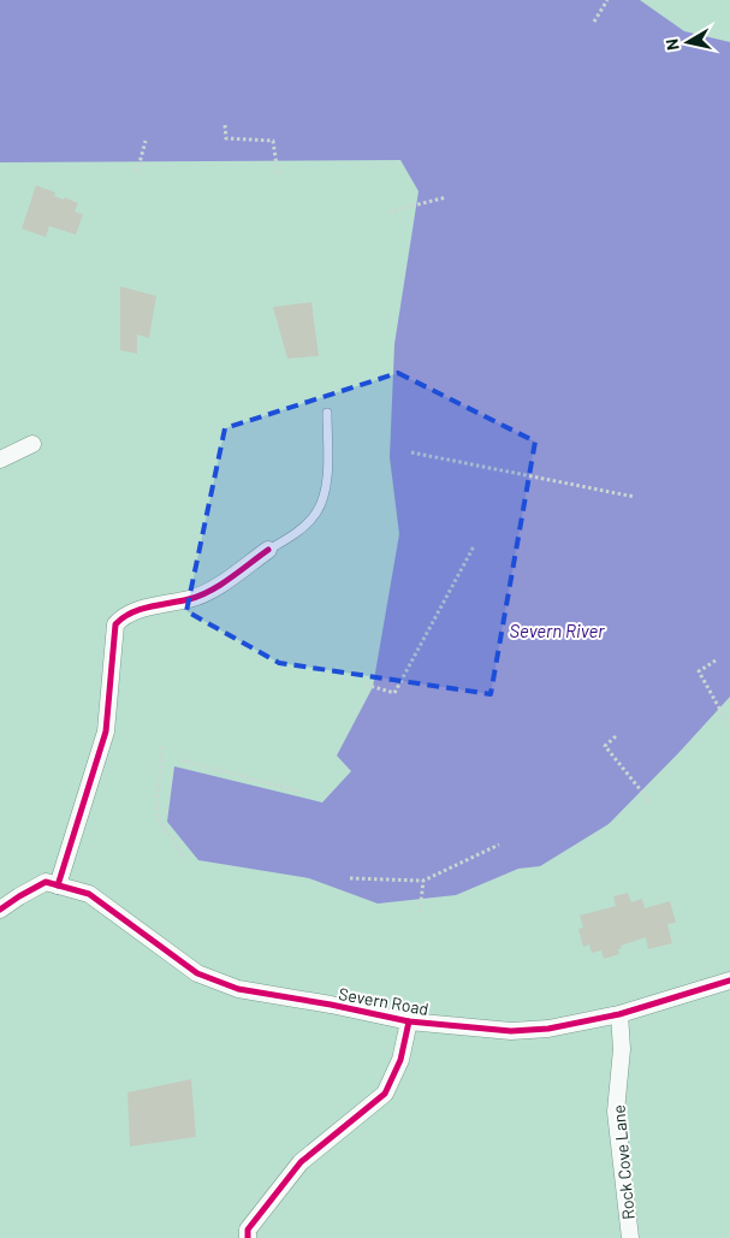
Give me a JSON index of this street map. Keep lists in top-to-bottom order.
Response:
{
  "streets": {
    "street": ["Severn Road", "Rock Cove Lane"]
  },
  "crossings": [
    ["Severn Road", "Rock Cove Lane"]
  ],
  "water": ["Severn River"],
  "north": "left"
}
